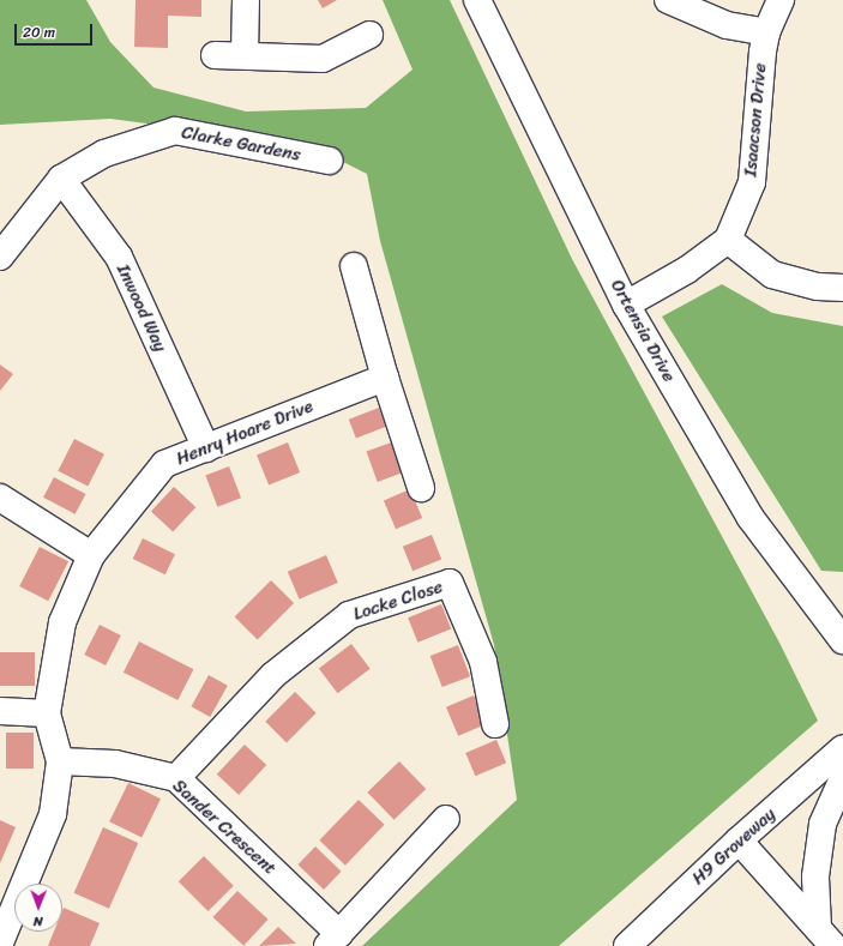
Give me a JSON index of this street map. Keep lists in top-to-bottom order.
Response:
{
  "streets": {
    "street": [
      "Isaacson Drive",
      "Clarke Gardens",
      "Inwood Way",
      "Ortensia Drive",
      "Henry Hoare Drive",
      "Locke Close",
      "Sander Crescent",
      "H9 Groveway"
    ]
  },
  "crossings": [
    ["Clarke Gardens", "Inwood Way"],
    ["Inwood Way", "Henry Hoare Drive"],
    ["Henry Hoare Drive", "Sander Crescent"],
    ["Locke Close", "Sander Crescent"]
  ],
  "scale_bar": "20 m",
  "north": "bottom"
}
